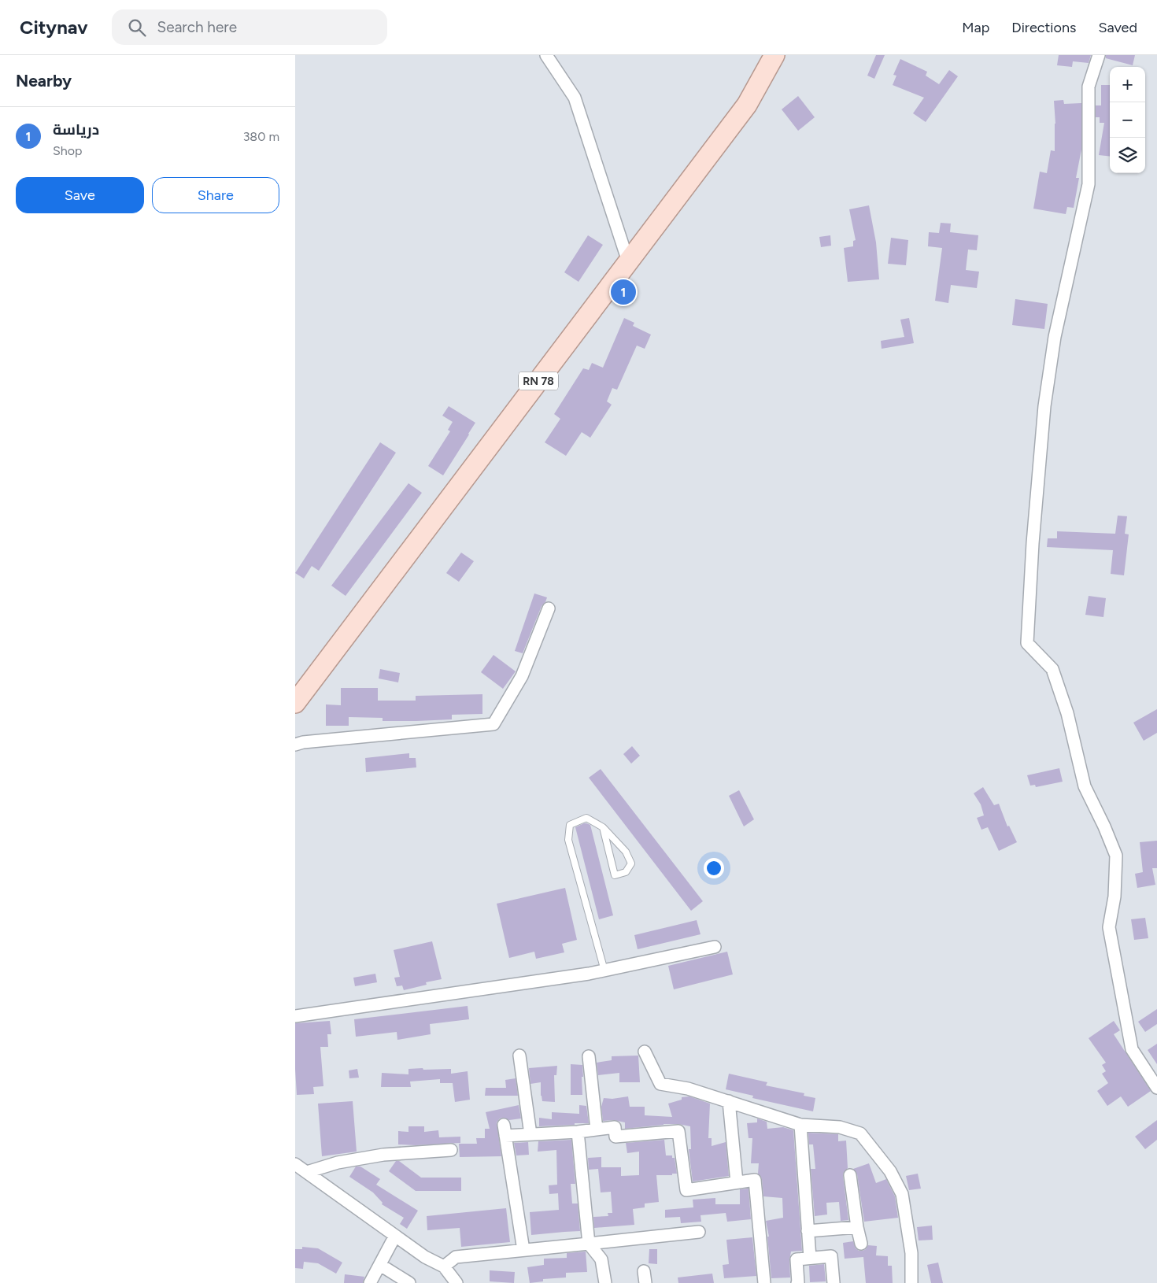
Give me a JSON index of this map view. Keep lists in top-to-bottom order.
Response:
{
  "streets": {
    "main road": ["RN 78"]
  },
  "page": {
    "header": "Citynav",
    "search": "Search here",
    "nav": ["Map", "Directions", "Saved"],
    "heading": "Nearby",
    "map_buttons": ["+", "−"],
    "list": [
      {
        "mark": "1",
        "name": "درياسة",
        "note": "Shop",
        "value": "380 m"
      }
    ],
    "buttons": ["Save", "Share"],
    "pins": "1"
  }
}
